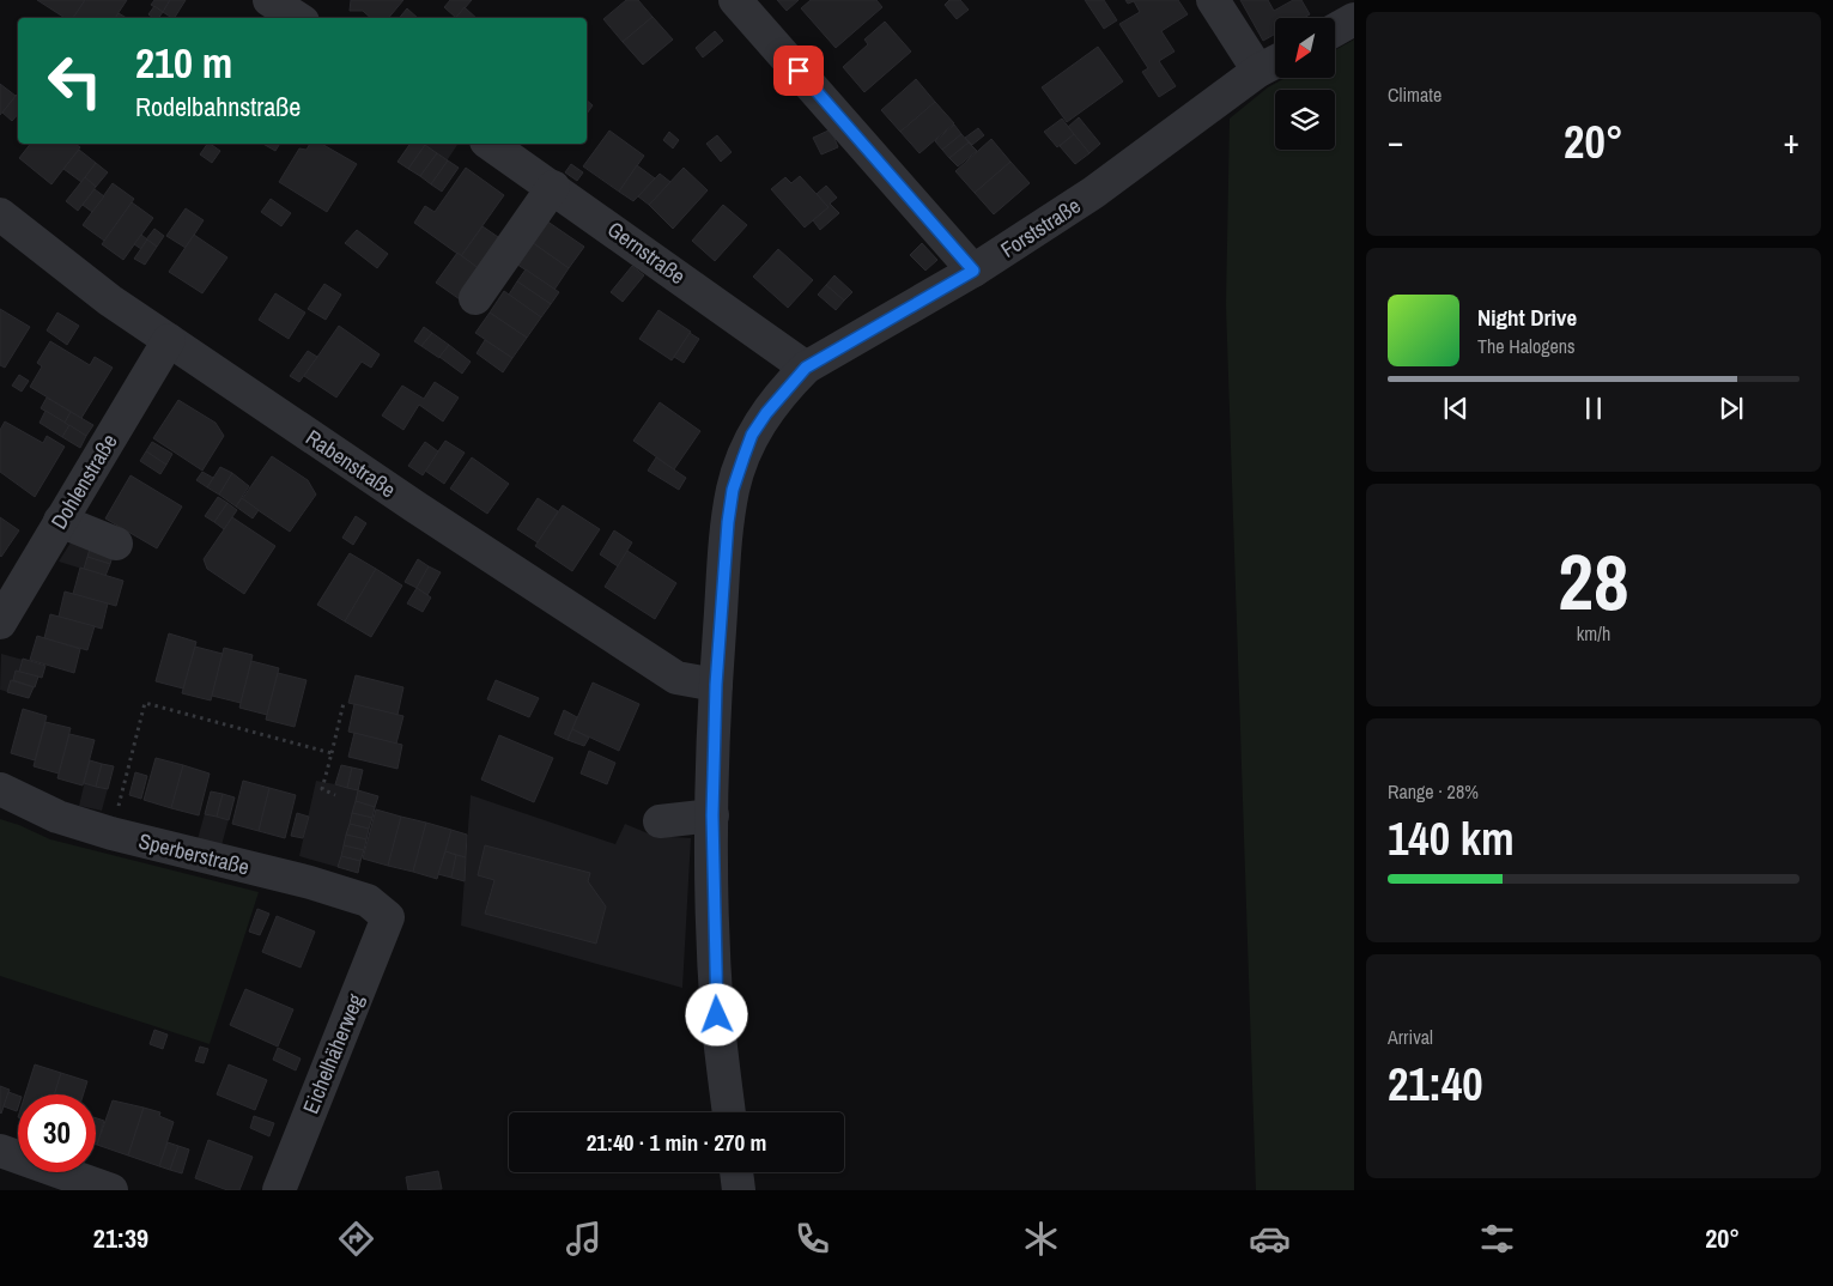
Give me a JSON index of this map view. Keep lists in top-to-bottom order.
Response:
{
  "streets": {
    "street": [
      "Forststraße",
      "Gernstraße",
      "Rabenstraße",
      "Dohlenstraße",
      "Sperberstraße",
      "Eichelhäherweg"
    ]
  },
  "crossings": [
    ["Forststraße", "Gernstraße"],
    ["Forststraße", "Rabenstraße"],
    ["Rabenstraße", "Dohlenstraße"],
    ["Sperberstraße", "Eichelhäherweg"]
  ],
  "north": "bottom left",
  "page": {
    "tile": [
      "Climate",
      ["28", "km/h"],
      ["Range · 28%", "140 km"],
      ["Arrival", "21:40"]
    ],
    "turn": ["210 m", "Rodelbahnstraße"],
    "heat": ["−", "20°", "+"],
    "song": ["Night Drive", "The Halogens"],
    "limit": "30",
    "trip": "21:40 · 1 min · 270 m",
    "tabs": ["21:39", "20°"]
  }
}
